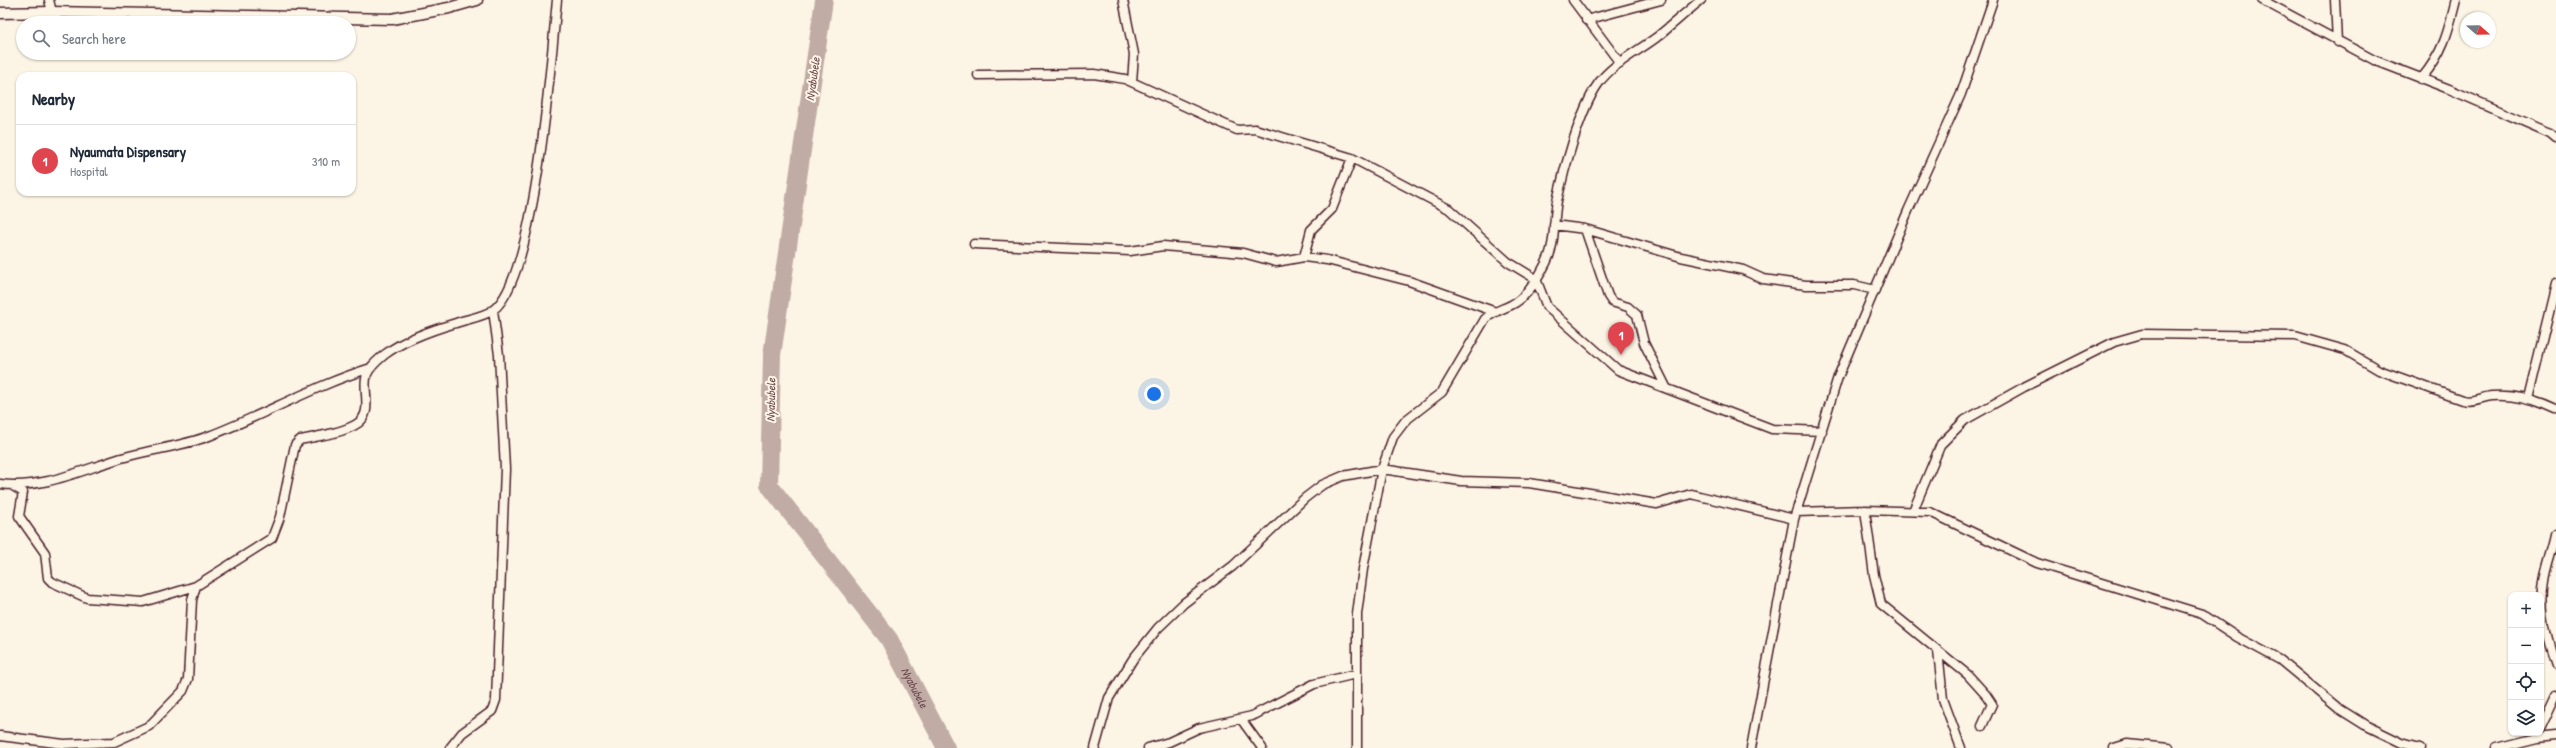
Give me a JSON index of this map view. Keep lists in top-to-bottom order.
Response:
{
  "water": ["Nyabubele"],
  "north": "right",
  "page": {
    "search": "Search here",
    "heading": "Nearby",
    "list": [
      {
        "mark": "1",
        "name": "Nyaumata Dispensary",
        "note": "Hospital",
        "value": "310 m"
      }
    ],
    "pins": "1",
    "map_buttons": ["+", "−"]
  }
}
